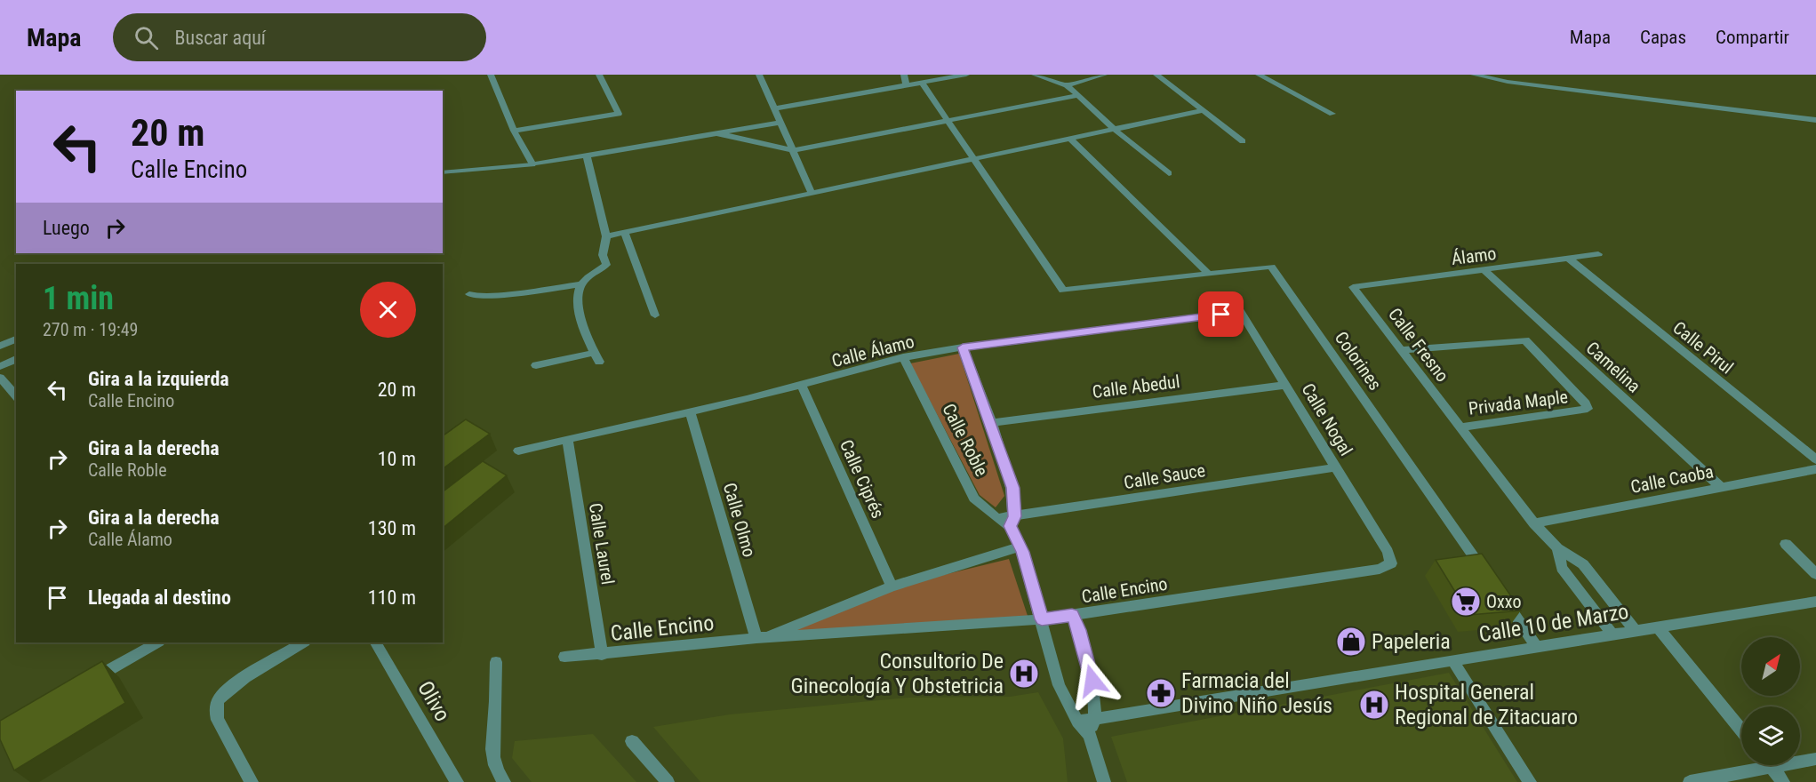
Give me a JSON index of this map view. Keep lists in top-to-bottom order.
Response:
{
  "streets": {
    "street": [
      "Álamo",
      "Calle Fresno",
      "Calle Pirul",
      "Calle Álamo",
      "Colorines",
      "Camelina",
      "Calle Abedul",
      "Privada Maple",
      "Calle Nogal",
      "Calle Roble",
      "Calle Sauce",
      "Calle Ciprés",
      "Calle Caoba",
      "Calle Olmo",
      "Calle Laurel",
      "Calle Encino",
      "Calle 10 de Marzo",
      "Olivo"
    ]
  },
  "crossings": [
    ["Álamo", "Calle Fresno"],
    ["Álamo", "Calle Pirul"],
    ["Álamo", "Camelina"],
    ["Calle Fresno", "Privada Maple"],
    ["Calle Fresno", "Calle Caoba"],
    ["Calle Fresno", "Calle 10 de Marzo"],
    ["Calle Álamo", "Calle Nogal"],
    ["Calle Álamo", "Calle Roble"],
    ["Calle Álamo", "Calle Ciprés"],
    ["Calle Álamo", "Calle Olmo"],
    ["Calle Álamo", "Calle Laurel"],
    ["Camelina", "Calle Caoba"],
    ["Calle Abedul", "Calle Nogal"],
    ["Calle Abedul", "Calle Roble"],
    ["Calle Nogal", "Calle Sauce"],
    ["Calle Nogal", "Calle Encino"],
    ["Calle Roble", "Calle Sauce"],
    ["Calle Roble", "Calle Encino"],
    ["Calle Roble", "Calle 10 de Marzo"],
    ["Calle Ciprés", "Calle Encino"],
    ["Calle Olmo", "Calle Encino"],
    ["Calle Laurel", "Calle Encino"]
  ],
  "places": {
    "supermarket": ["Oxxo"],
    "shop": ["Papeleria"],
    "hospital": ["Consultorio De Ginecología Y Obstetricia", "Hospital General Regional de Zitacuaro"],
    "pharmacy": ["Farmacia del Divino Niño Jesús"]
  },
  "north": "top right",
  "page": {
    "header": "Mapa",
    "search": "Buscar aquí",
    "nav": ["Mapa", "Capas", "Compartir"],
    "turn": ["20 m", "Calle Encino"],
    "then": "Luego",
    "heading": ["1 min", "270 m · 19:49"],
    "list": [
      {
        "name": "Gira a la izquierda",
        "note": "Calle Encino",
        "value": "20 m"
      },
      {
        "name": "Gira a la derecha",
        "note": "Calle Roble",
        "value": "10 m"
      },
      {
        "name": "Gira a la derecha",
        "note": "Calle Álamo",
        "value": "130 m"
      },
      {
        "name": "Llegada al destino",
        "value": "110 m"
      }
    ]
  }
}
